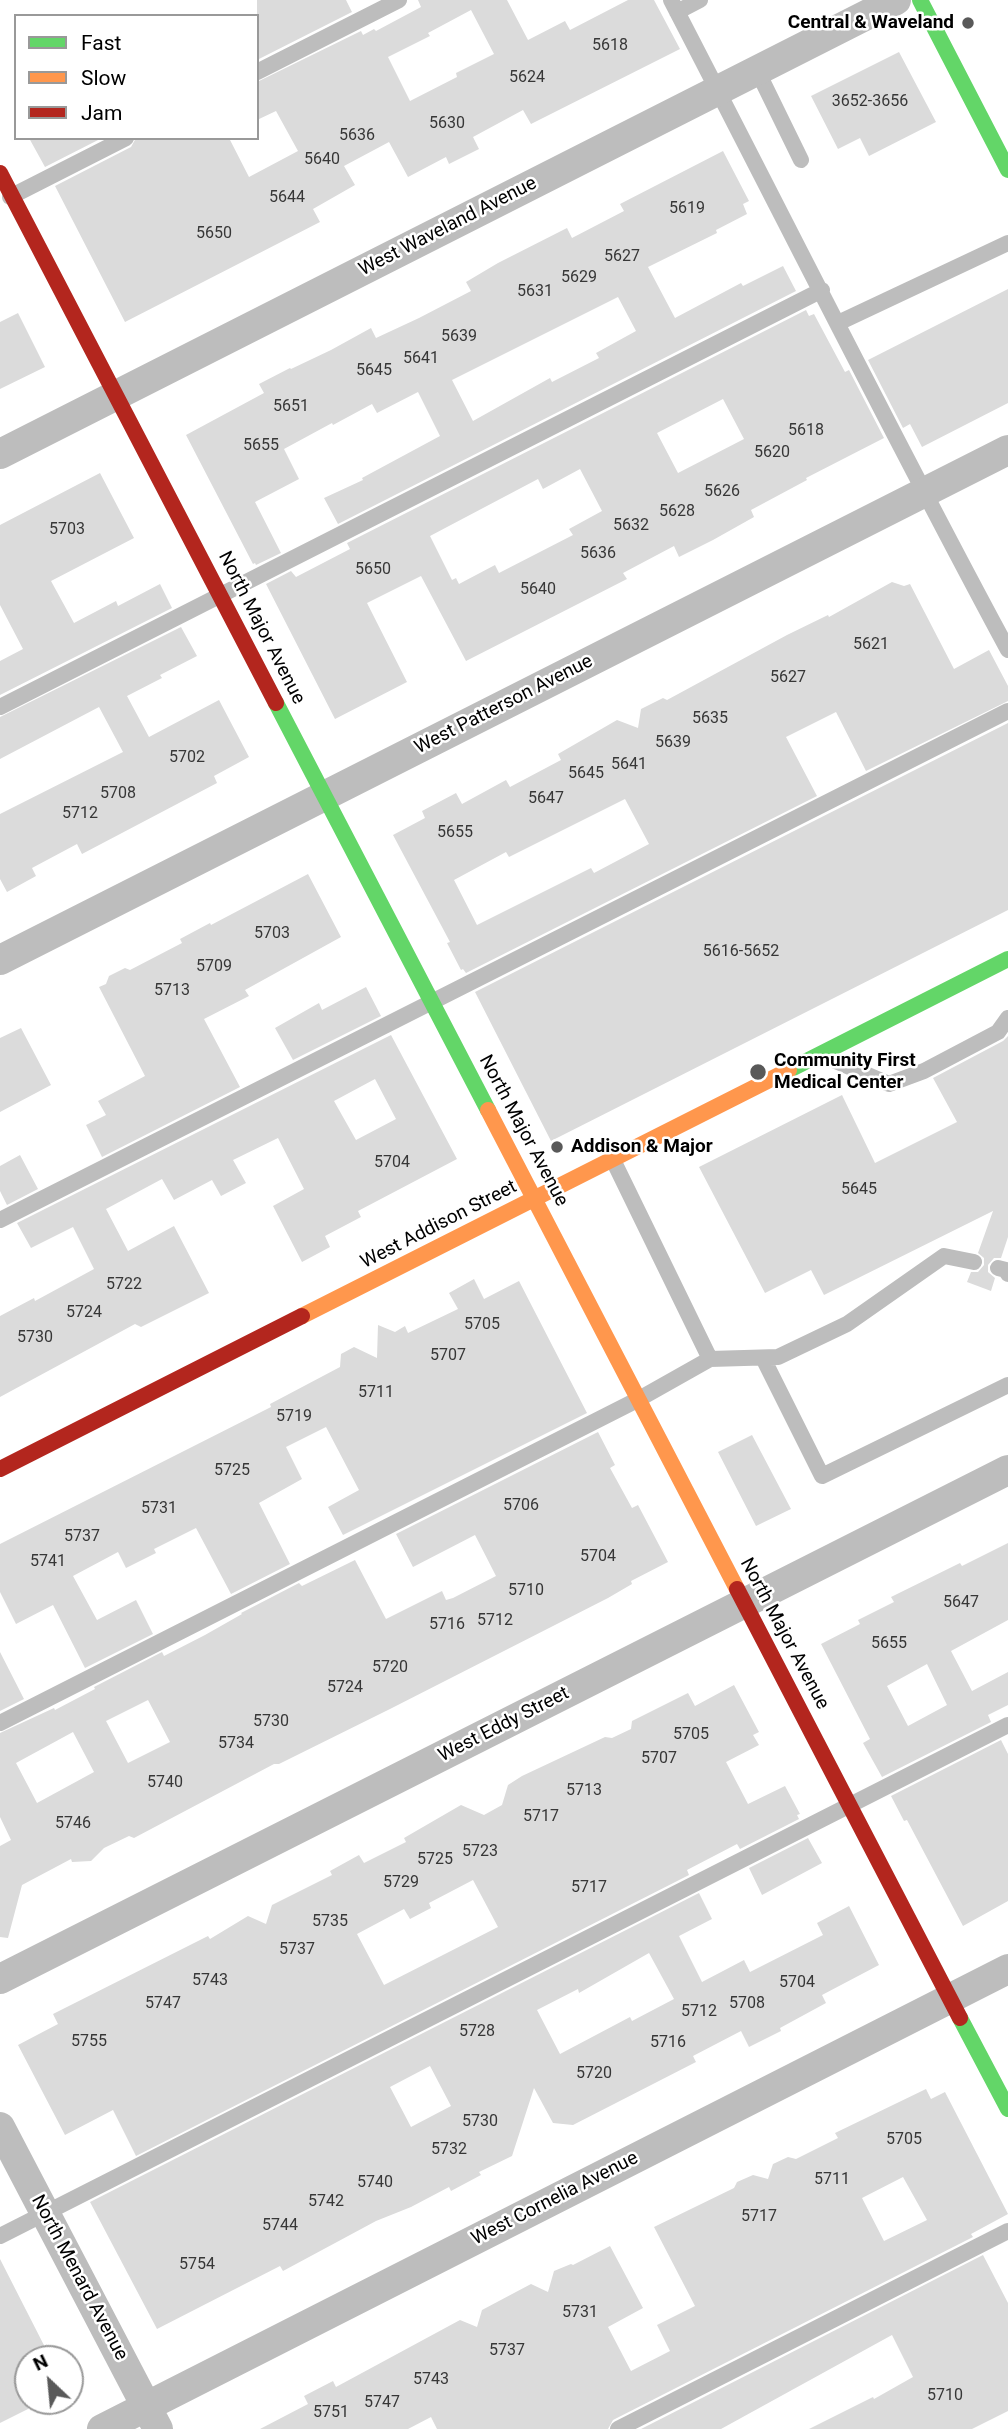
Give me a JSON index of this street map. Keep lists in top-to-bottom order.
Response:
{
  "streets": {
    "street": [
      "West Waveland Avenue",
      "North Major Avenue",
      "West Patterson Avenue",
      "West Addison Street",
      "West Eddy Street",
      "West Cornelia Avenue",
      "North Menard Avenue"
    ]
  },
  "crossings": [
    ["West Waveland Avenue", "North Major Avenue"],
    ["North Major Avenue", "West Patterson Avenue"],
    ["North Major Avenue", "West Addison Street"],
    ["North Major Avenue", "West Eddy Street"],
    ["North Major Avenue", "West Cornelia Avenue"],
    ["West Cornelia Avenue", "North Menard Avenue"]
  ],
  "places": ["Central & Waveland", "Community First Medical Center", "Addison & Major"],
  "house_numbers": [
    "5618",
    "5624",
    "3652-3656",
    "5630",
    "5636",
    "5640",
    "5644",
    "5619",
    "5650",
    "5627",
    "5629",
    "5631",
    "5639",
    "5641",
    "5645",
    "5651",
    "5618",
    "5655",
    "5620",
    "5626",
    "5628",
    "5632",
    "5703",
    "5636",
    "5650",
    "5640",
    "5621",
    "5627",
    "5635",
    "5639",
    "5702",
    "5641",
    "5645",
    "5708",
    "5647",
    "5712",
    "5655",
    "5703",
    "5616-5652",
    "5709",
    "5713",
    "5704",
    "5645",
    "5722",
    "5724",
    "5705",
    "5730",
    "5707",
    "5711",
    "5719",
    "5725",
    "5706",
    "5731",
    "5737",
    "5704",
    "5741",
    "5710",
    "5647",
    "5712",
    "5716",
    "5655",
    "5720",
    "5724",
    "5730",
    "5705",
    "5734",
    "5707",
    "5740",
    "5713",
    "5717",
    "5746",
    "5723",
    "5725",
    "5729",
    "5717",
    "5735",
    "5737",
    "5743",
    "5704",
    "5747",
    "5708",
    "5712",
    "5728",
    "5755",
    "5716",
    "5720",
    "5730",
    "5705",
    "5732",
    "5711",
    "5740",
    "5742",
    "5717",
    "5744",
    "5754",
    "5731",
    "5737",
    "5743",
    "5710",
    "5747",
    "5751"
  ],
  "legend": ["Fast", "Slow", "Jam"],
  "north": "top left"
}
